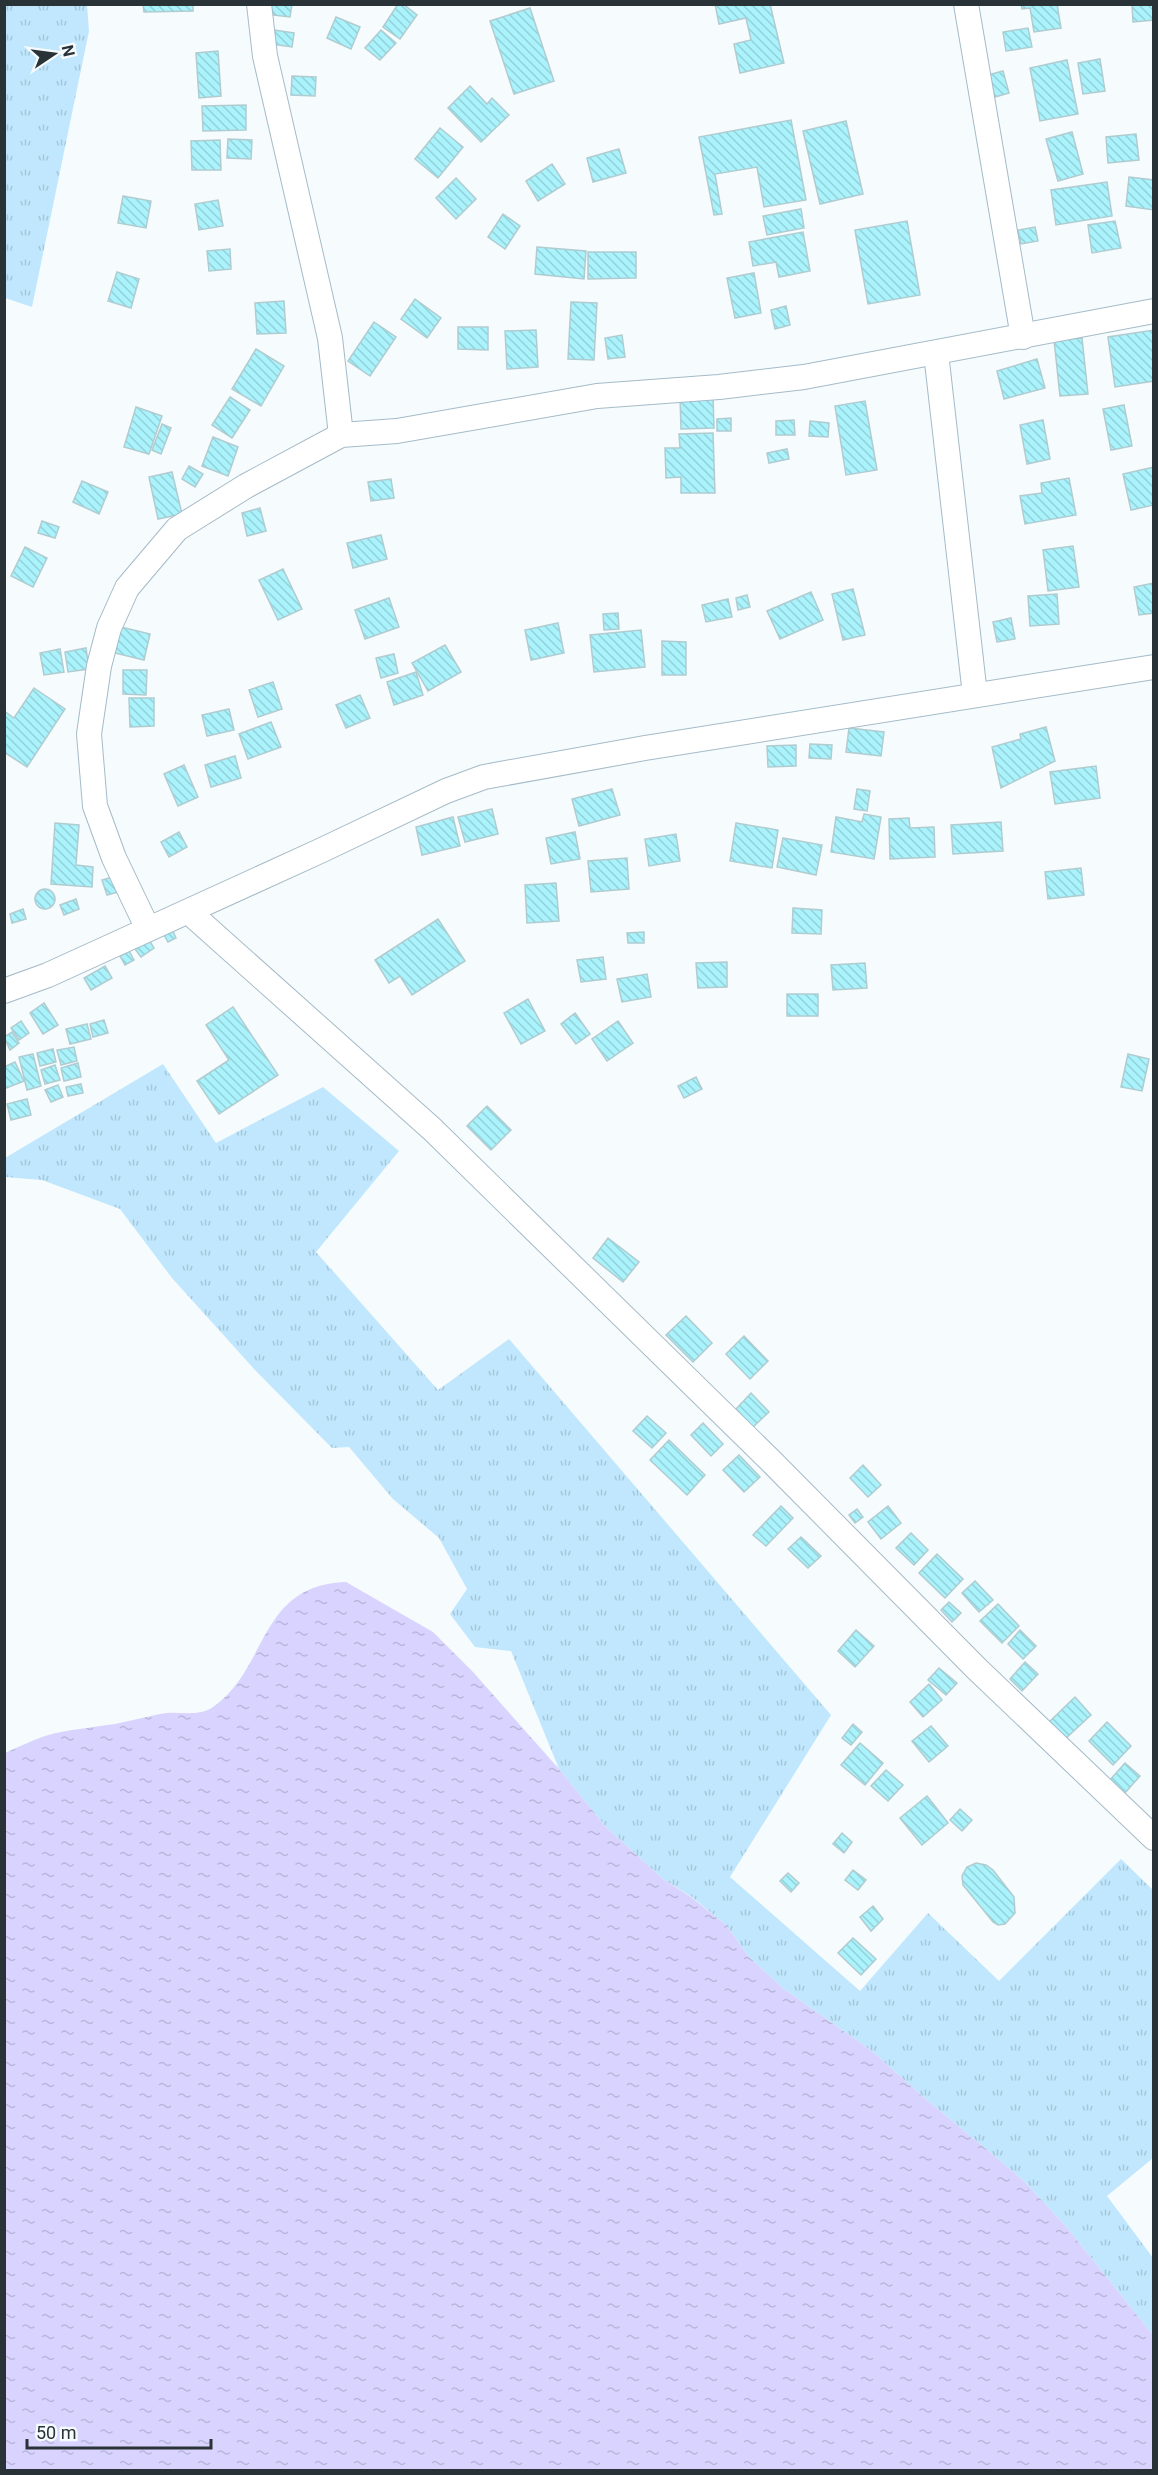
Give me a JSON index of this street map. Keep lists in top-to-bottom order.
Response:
{
  "scale_bar": "50 m",
  "north": "right"
}
